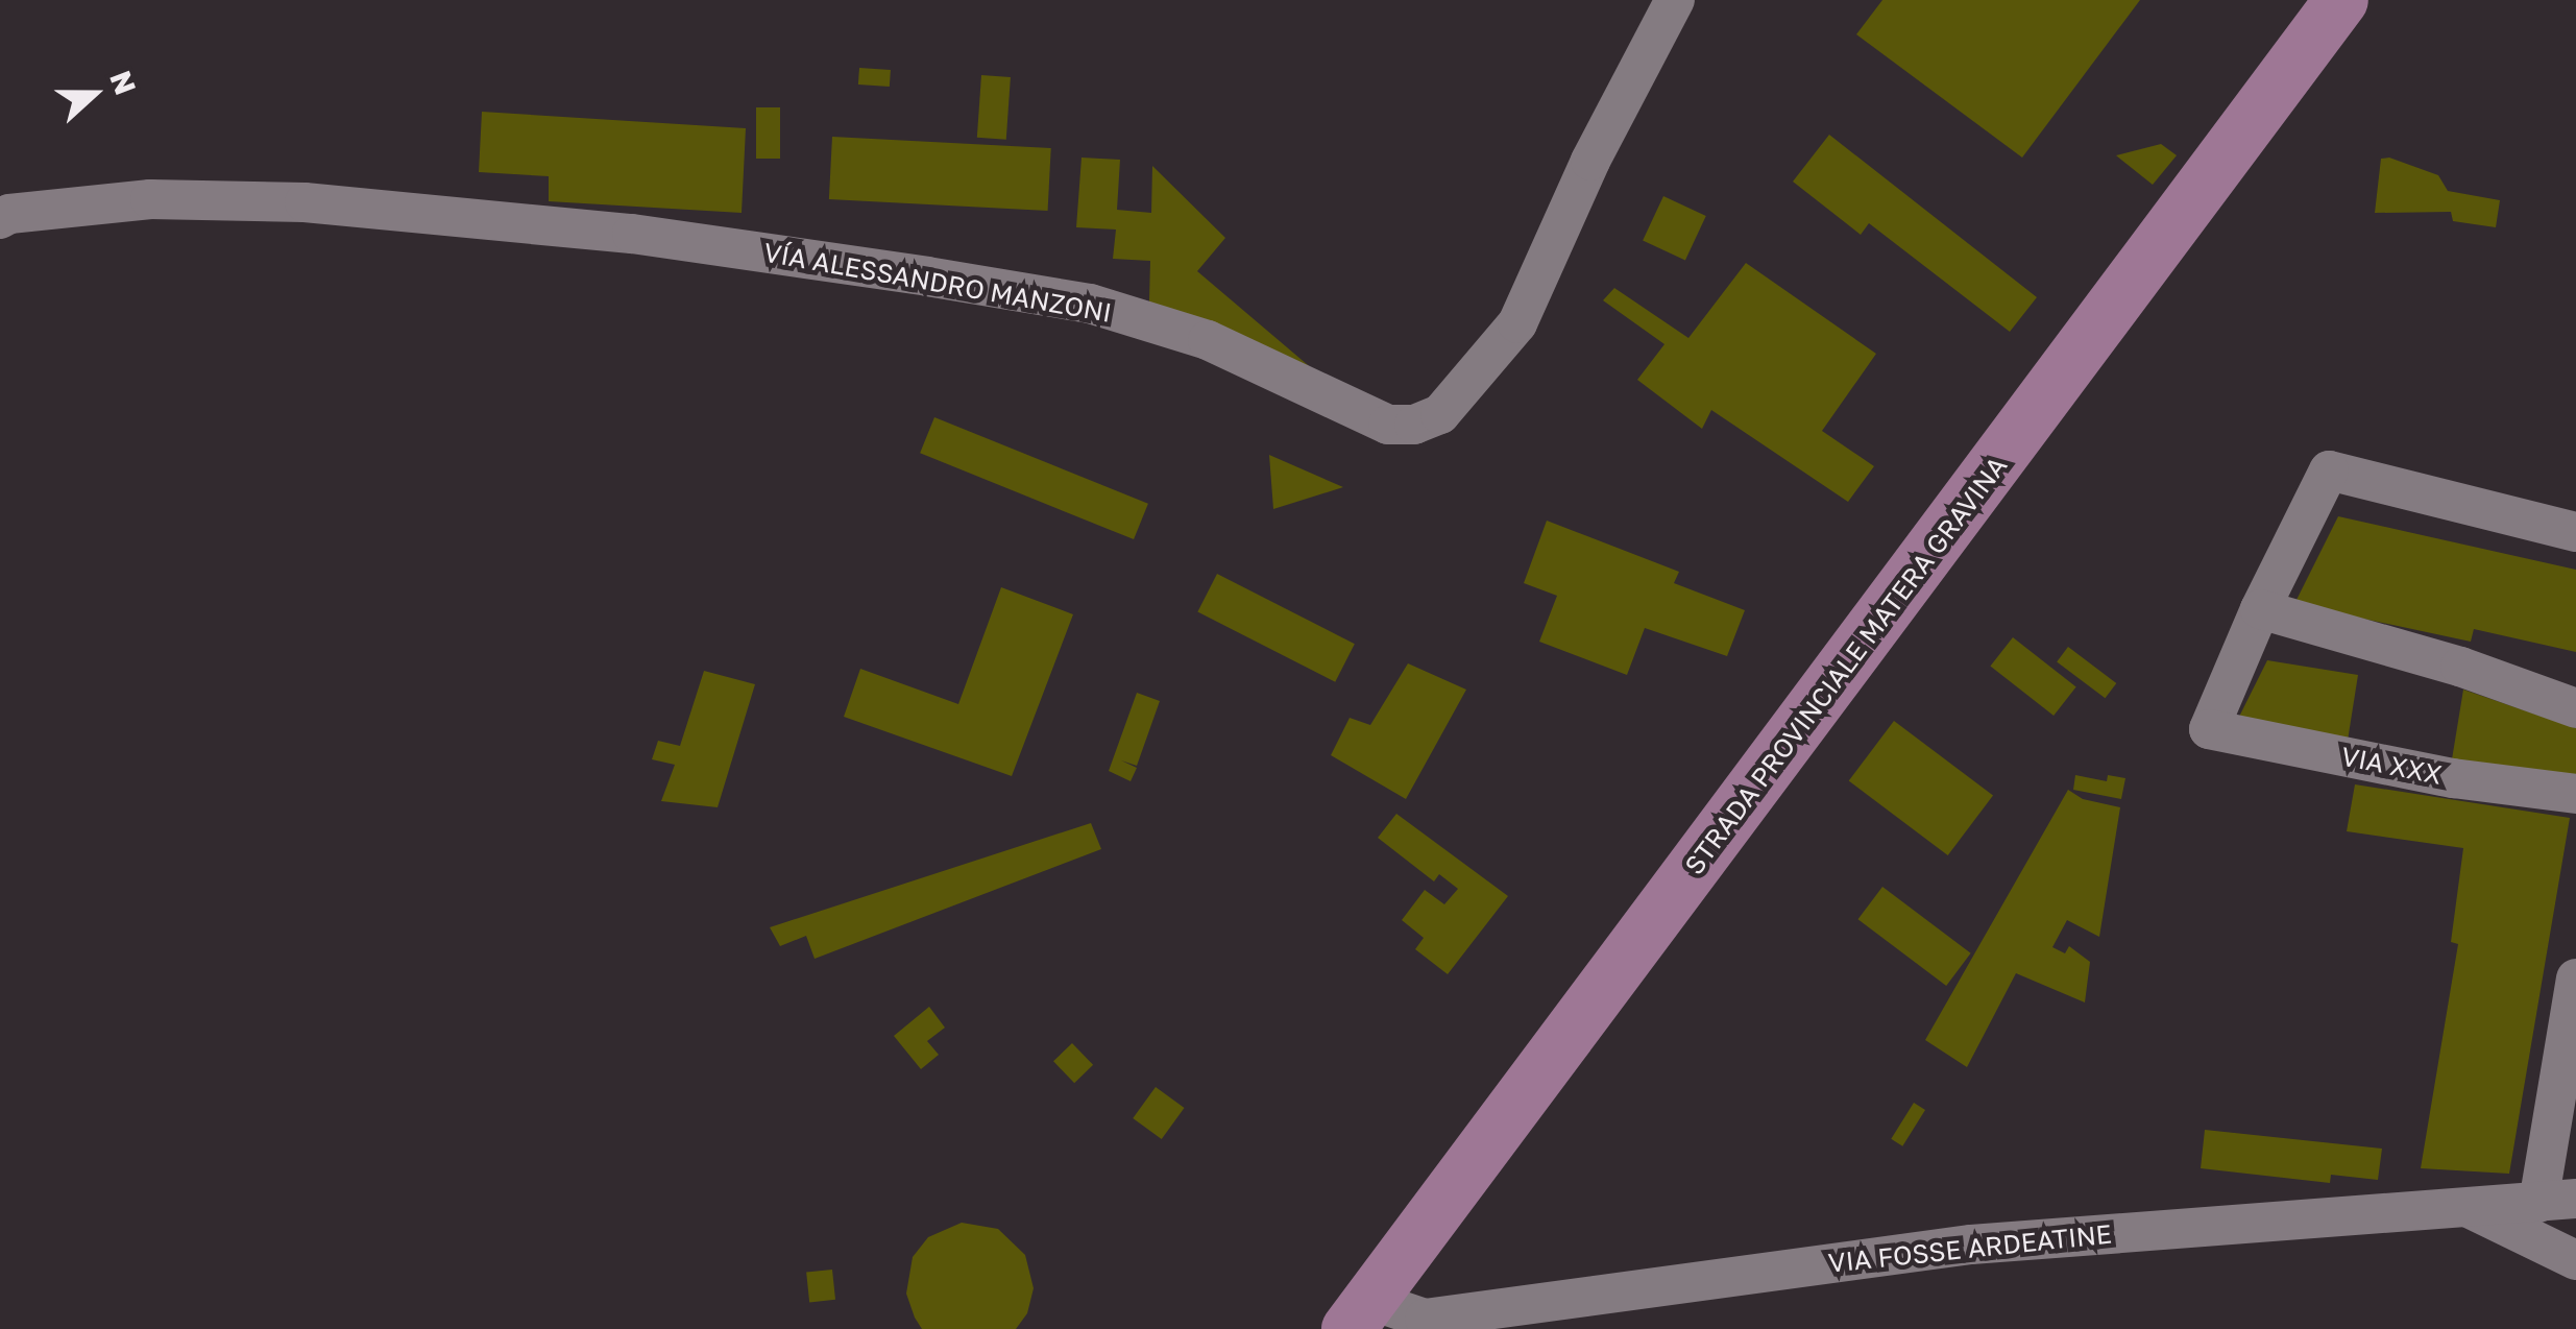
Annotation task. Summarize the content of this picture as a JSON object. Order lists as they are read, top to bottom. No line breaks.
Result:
{"streets":{"main road":["STRADA PROVINCIALE MATERA GRAVINA"],"street":["VÍA ALESSANDRO MANZONI","VIA XXX","VIA FOSSE ARDEATINE"]},"crossings":[["STRADA PROVINCIALE MATERA GRAVINA","VIA FOSSE ARDEATINE"]],"north":"right"}
